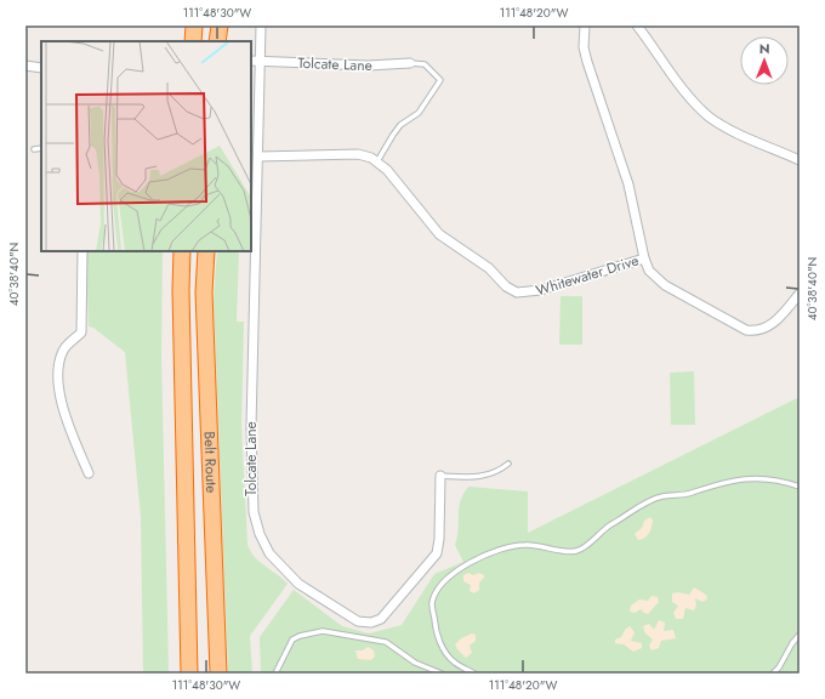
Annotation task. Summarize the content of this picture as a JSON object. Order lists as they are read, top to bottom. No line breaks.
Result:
{"streets":{"highway":["Belt Route"],"street":["Tolcate Lane","Whitewater Drive"]},"north":"top","coordinates":["111°48'30\"W","111°48'20\"W","40°38'40\"N"]}
